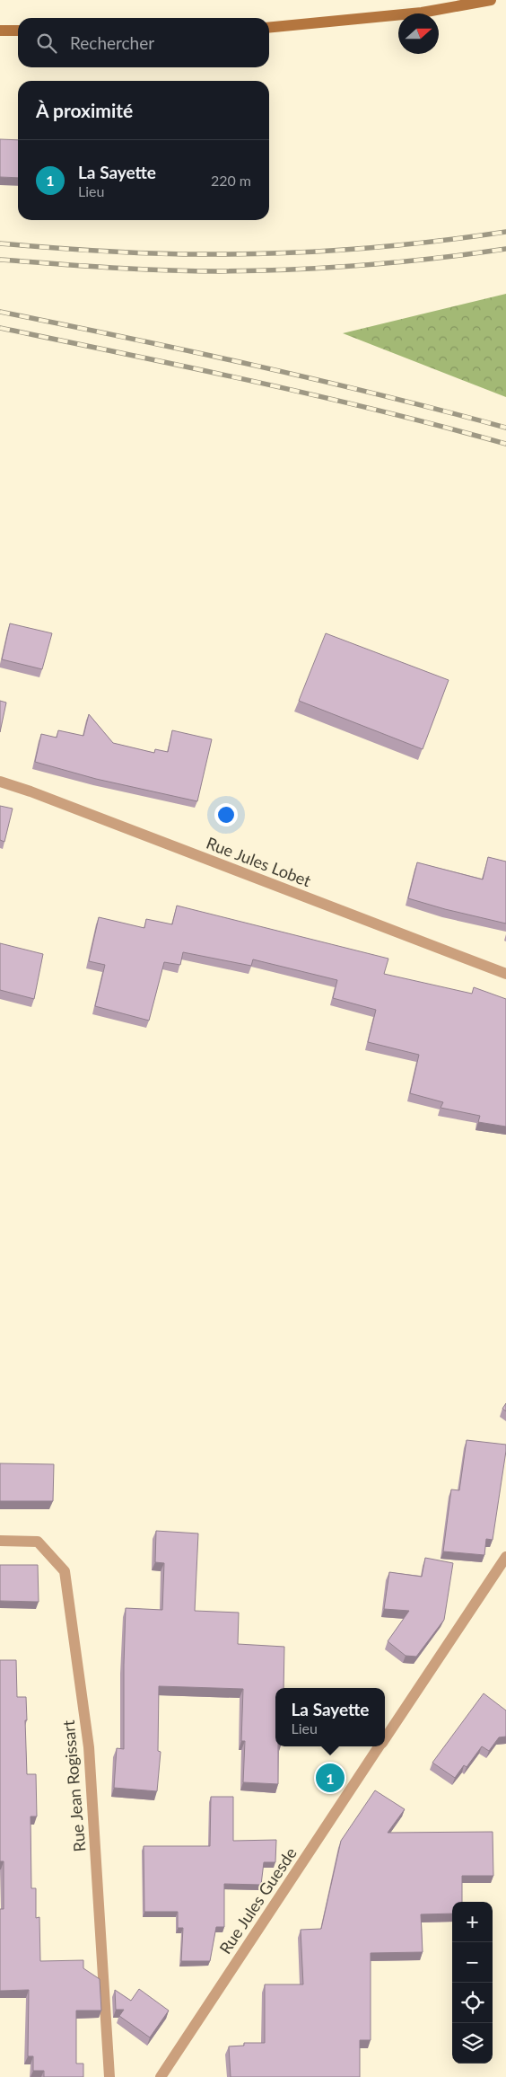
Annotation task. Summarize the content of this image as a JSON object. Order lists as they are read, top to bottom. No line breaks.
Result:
{"streets":{"street":["Rue Jules Lobet","Rue Jean Rogissart","Rue Jules Guesde"]},"north":"right","page":{"search":"Rechercher","heading":"À proximité","list":[{"mark":"1","name":"La Sayette","note":"Lieu","value":"220 m"}],"popup":["La Sayette","Lieu"],"pins":"1","map_buttons":["+","−"]}}
